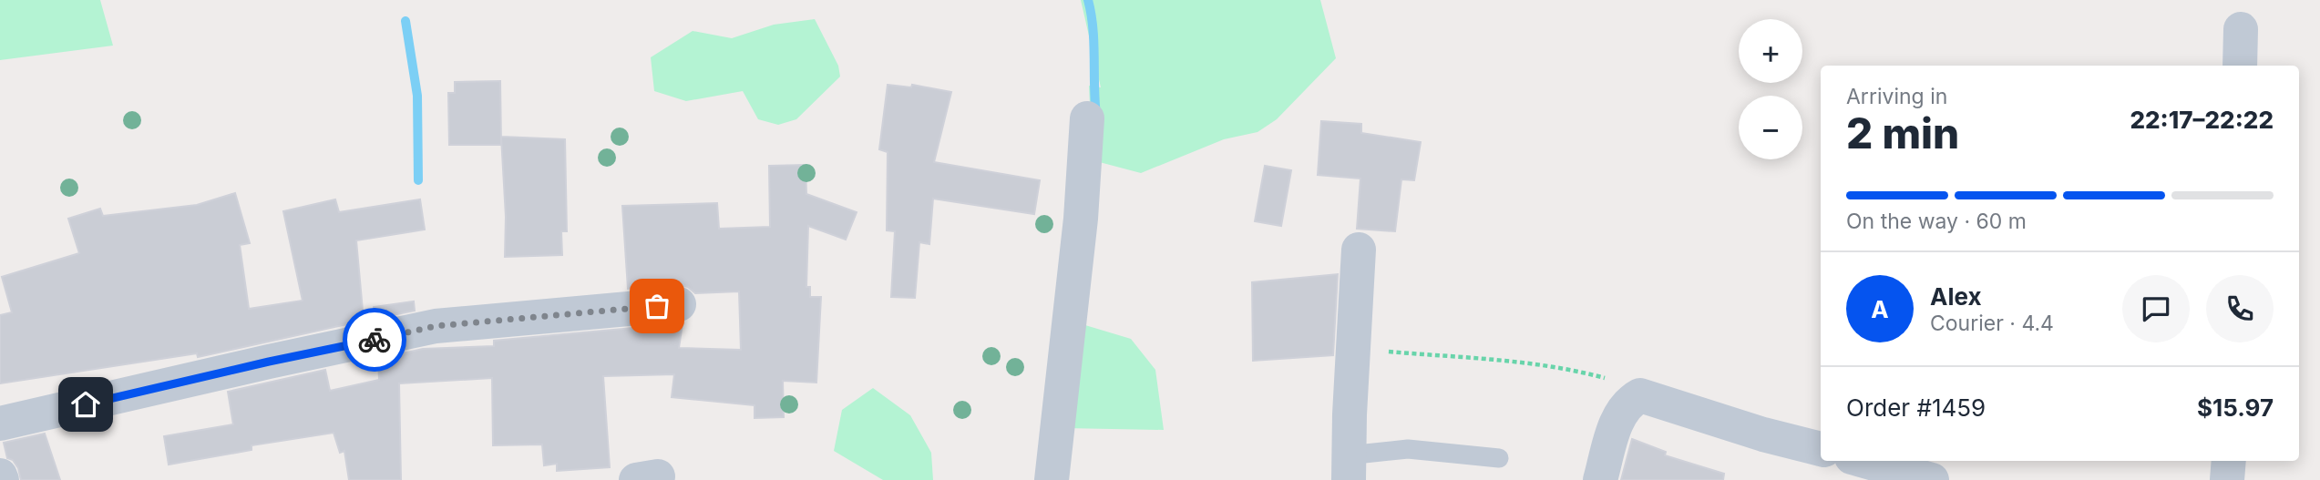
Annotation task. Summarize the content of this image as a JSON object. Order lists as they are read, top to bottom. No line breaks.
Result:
{"page":{"map_buttons":["+","−"],"heading":["2 min","Arriving in","22:17–22:22"],"panel":["Alex","Courier · 4.4","Order #1459","$15.97"],"bar":"On the way · 60 m","round":"A"}}
